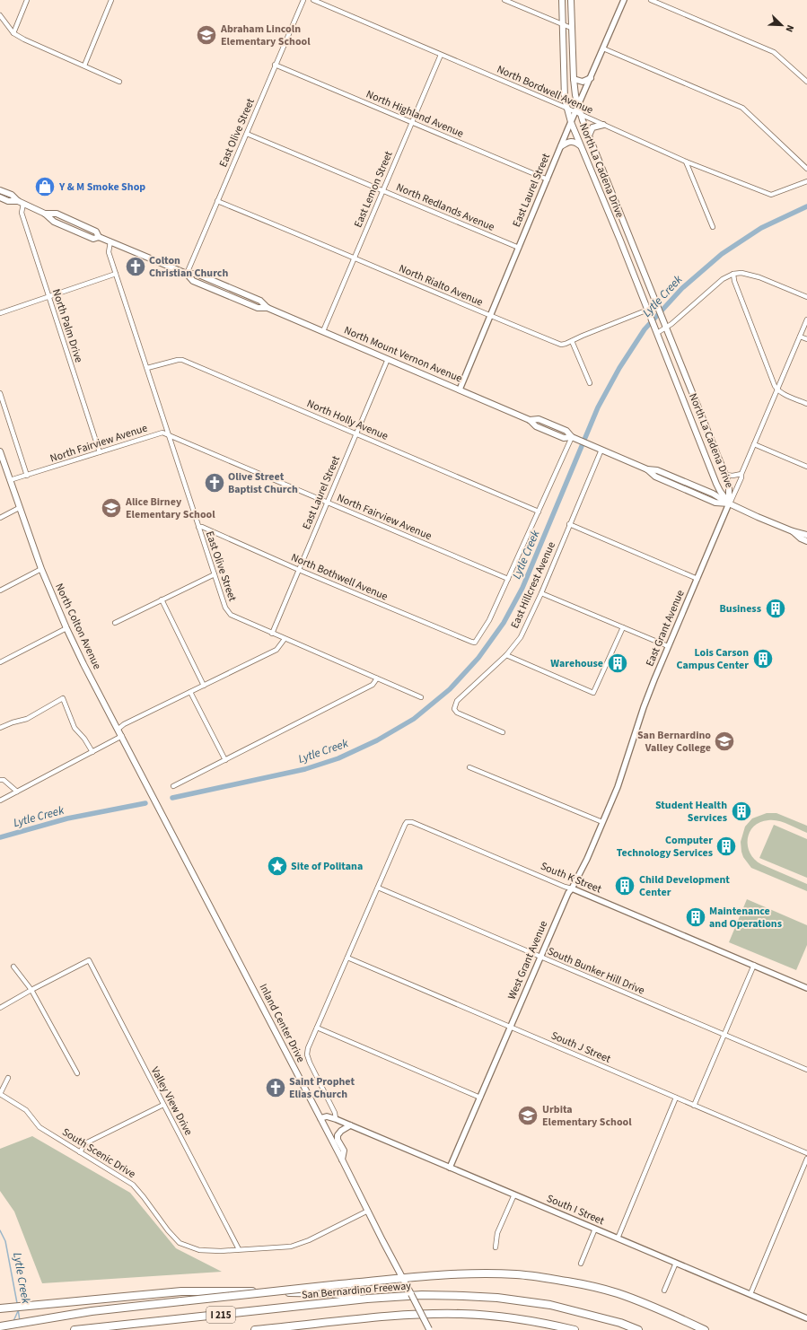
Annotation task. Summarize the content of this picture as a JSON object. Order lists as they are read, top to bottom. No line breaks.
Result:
{"streets":{"highway":["San Bernardino Freeway","I 215"],"main road":["North La Cadena Drive","North Mount Vernon Avenue","North Colton Avenue","Inland Center Drive"],"street":["North Bordwell Avenue","North Highland Avenue","East Olive Street","East Lemon Street","East Laurel Street","North Redlands Avenue","North Rialto Avenue","North Palm Drive","North Holly Avenue","North Fairview Avenue","North Bothwell Avenue","East Hillcrest Avenue","East Grant Avenue","South K Street","West Grant Avenue","South Bunker Hill Drive","South J Street","Valley View Drive","South Scenic Drive","South I Street"]},"crossings":[["North Bordwell Avenue","North La Cadena Drive"],["North Bordwell Avenue","East Lemon Street"],["North Bordwell Avenue","East Laurel Street"],["North Highland Avenue","East Olive Street"],["North Highland Avenue","East Lemon Street"],["North Highland Avenue","East Laurel Street"],["East Olive Street","East Laurel Street"],["East Olive Street","North Redlands Avenue"],["East Olive Street","North Rialto Avenue"],["East Olive Street","North Mount Vernon Avenue"],["East Olive Street","North Holly Avenue"],["East Olive Street","North Fairview Avenue"],["East Olive Street","North Bothwell Avenue"],["North La Cadena Drive","East Laurel Street"],["North La Cadena Drive","North Rialto Avenue"],["North La Cadena Drive","North Mount Vernon Avenue"],["North La Cadena Drive","East Grant Avenue"],["East Lemon Street","North Redlands Avenue"],["East Lemon Street","North Rialto Avenue"],["East Lemon Street","North Mount Vernon Avenue"],["East Laurel Street","North Redlands Avenue"],["East Laurel Street","North Rialto Avenue"],["East Laurel Street","North Mount Vernon Avenue"],["East Laurel Street","North Holly Avenue"],["East Laurel Street","North Fairview Avenue"],["East Laurel Street","North Bothwell Avenue"],["North Palm Drive","North Mount Vernon Avenue"],["North Palm Drive","North Fairview Avenue"],["North Mount Vernon Avenue","East Hillcrest Avenue"],["North Mount Vernon Avenue","East Grant Avenue"],["North Fairview Avenue","North Bothwell Avenue"],["North Fairview Avenue","North Colton Avenue"],["North Colton Avenue","Inland Center Drive"],["East Grant Avenue","West Grant Avenue"],["South K Street","West Grant Avenue"],["South K Street","South Bunker Hill Drive"],["West Grant Avenue","South Bunker Hill Drive"],["West Grant Avenue","South J Street"],["West Grant Avenue","South I Street"],["Inland Center Drive","South Scenic Drive"],["Inland Center Drive","South I Street"],["Valley View Drive","South Scenic Drive"]],"water":["Lytle Creek"],"places":{"school or university":["Abraham Lincoln Elementary School","Alice Birney Elementary School","San Bernardino Valley College","Urbita Elementary School"],"shop":["Y & M Smoke Shop"],"church":["Colton Christian Church","Olive Street Baptist Church","Saint Prophet Elias Church"],"building":["Business","Lois Carson Campus Center","Warehouse","Student Health Services","Computer Technology Services","Child Development Center","Maintenance and Operations"],"place":["Site of Politana"]},"north":"bottom right"}
